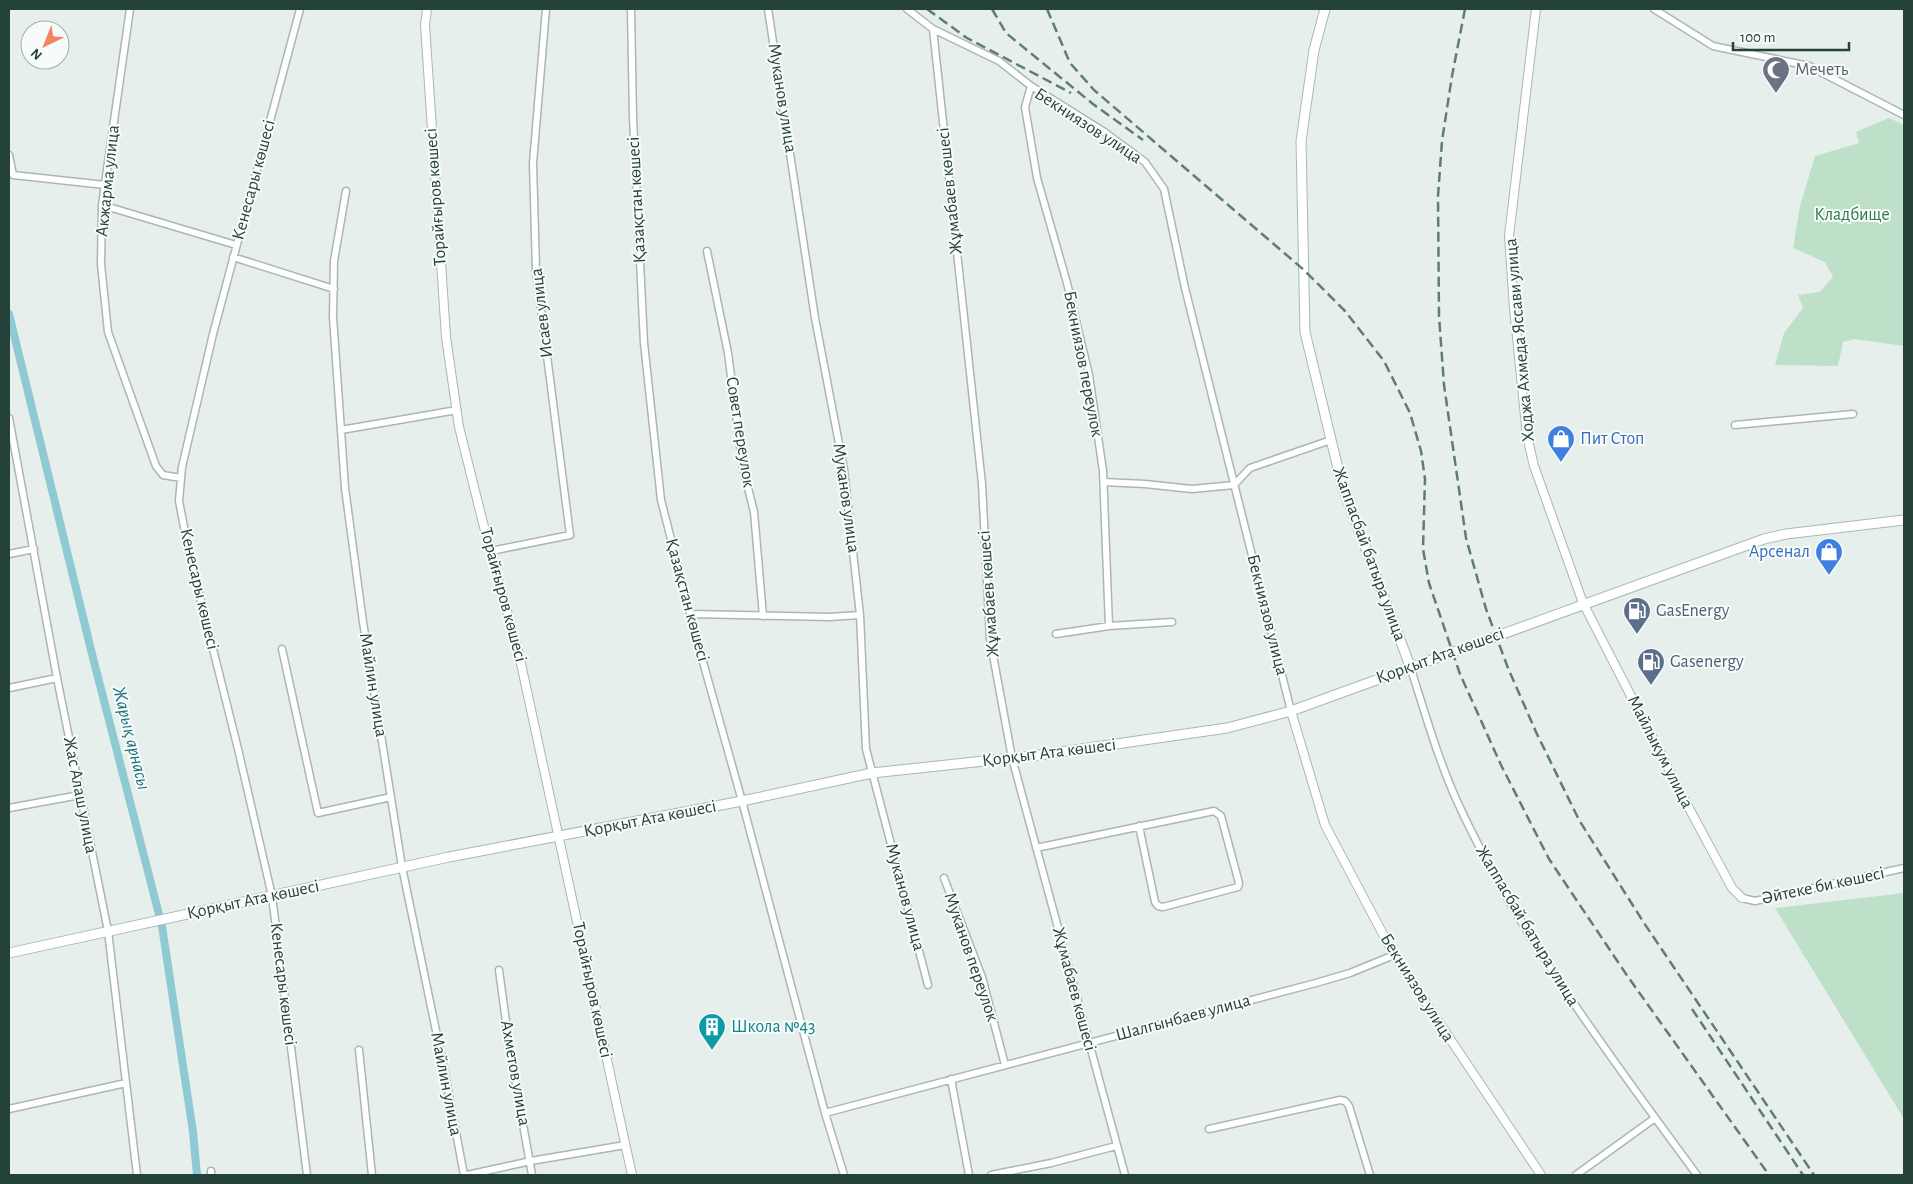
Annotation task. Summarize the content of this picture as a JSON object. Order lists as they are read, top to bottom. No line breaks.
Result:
{"streets":{"main road":["Жаппасбай батыра улица","Қорқыт Ата көшесі"],"street":["Муканов улица","Бекниязов улица","Кенесары көшесі","Акжарма улица","Жұмабаев көшесі","Торайғыров көшесі","Қазақстан көшесі","Исаев улица","Ходжа Ахмеда Яссави улица","Бекниязов переулок","Совет переулок","Майлин улица","Майлыкум улица","Жас Алаш улица","Әйтеке би көшесі","Муканов переулок","Шалгынбаев улица","Ахметов улица"]},"crossings":[["Муканов улица","Қорқыт Ата көшесі"],["Бекниязов улица","Бекниязов переулок"],["Бекниязов улица","Қорқыт Ата көшесі"],["Бекниязов улица","Шалгынбаев улица"],["Кенесары көшесі","Акжарма улица"],["Кенесары көшесі","Қорқыт Ата көшесі"],["Жұмабаев көшесі","Қорқыт Ата көшесі"],["Жұмабаев көшесі","Шалгынбаев улица"],["Торайғыров көшесі","Исаев улица"],["Торайғыров көшесі","Қорқыт Ата көшесі"],["Қазақстан көшесі","Қорқыт Ата көшесі"],["Қазақстан көшесі","Шалгынбаев улица"],["Ходжа Ахмеда Яссави улица","Қорқыт Ата көшесі"],["Ходжа Ахмеда Яссави улица","Майлыкум улица"],["Жаппасбай батыра улица","Қорқыт Ата көшесі"],["Қорқыт Ата көшесі","Майлин улица"],["Қорқыт Ата көшесі","Майлыкум улица"],["Қорқыт Ата көшесі","Жас Алаш улица"],["Майлыкум улица","Әйтеке би көшесі"],["Муканов переулок","Шалгынбаев улица"]],"water":["Жарық арнасы"],"parks":["Кладбище"],"places":{"mosque":["Мечеть"],"shop":["Пит Стоп","Арсенал"],"fuel station":["GasEnergy","Gasenergy"],"building":["Школа №43"]},"scale_bar":"100 m","north":"bottom left"}
